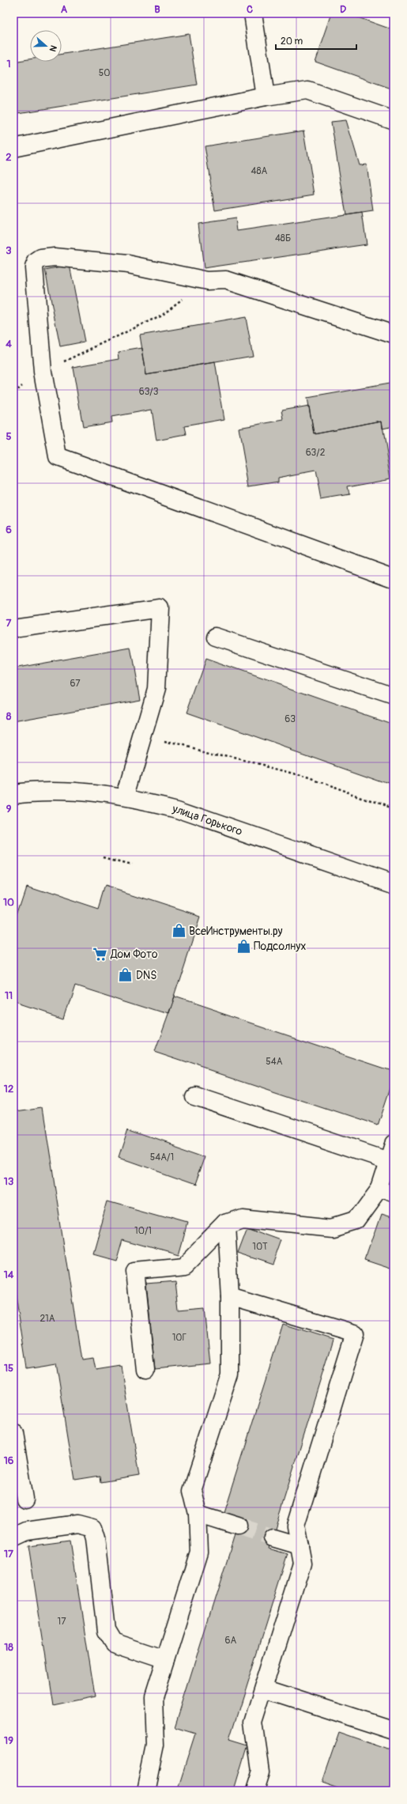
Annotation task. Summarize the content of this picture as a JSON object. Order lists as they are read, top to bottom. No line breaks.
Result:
{"streets":{"street":["улица Горького"]},"places":{"shop":["ВсеИнструменты.ру","Подсолнух","DNS"],"supermarket":["Дом Фото"]},"house_numbers":["50","48А","48Б","63/3","63/2","67","63","54А","54А/1","10/1","10Т","21А","10Г","17","6А"],"scale_bar":"20 m","north":"right","grid":{"columns":["A","B","C","D"],"rows":["1","2","3","4","5","6","7","8","9","10","11","12","13","14","15","16","17","18","19"]}}
